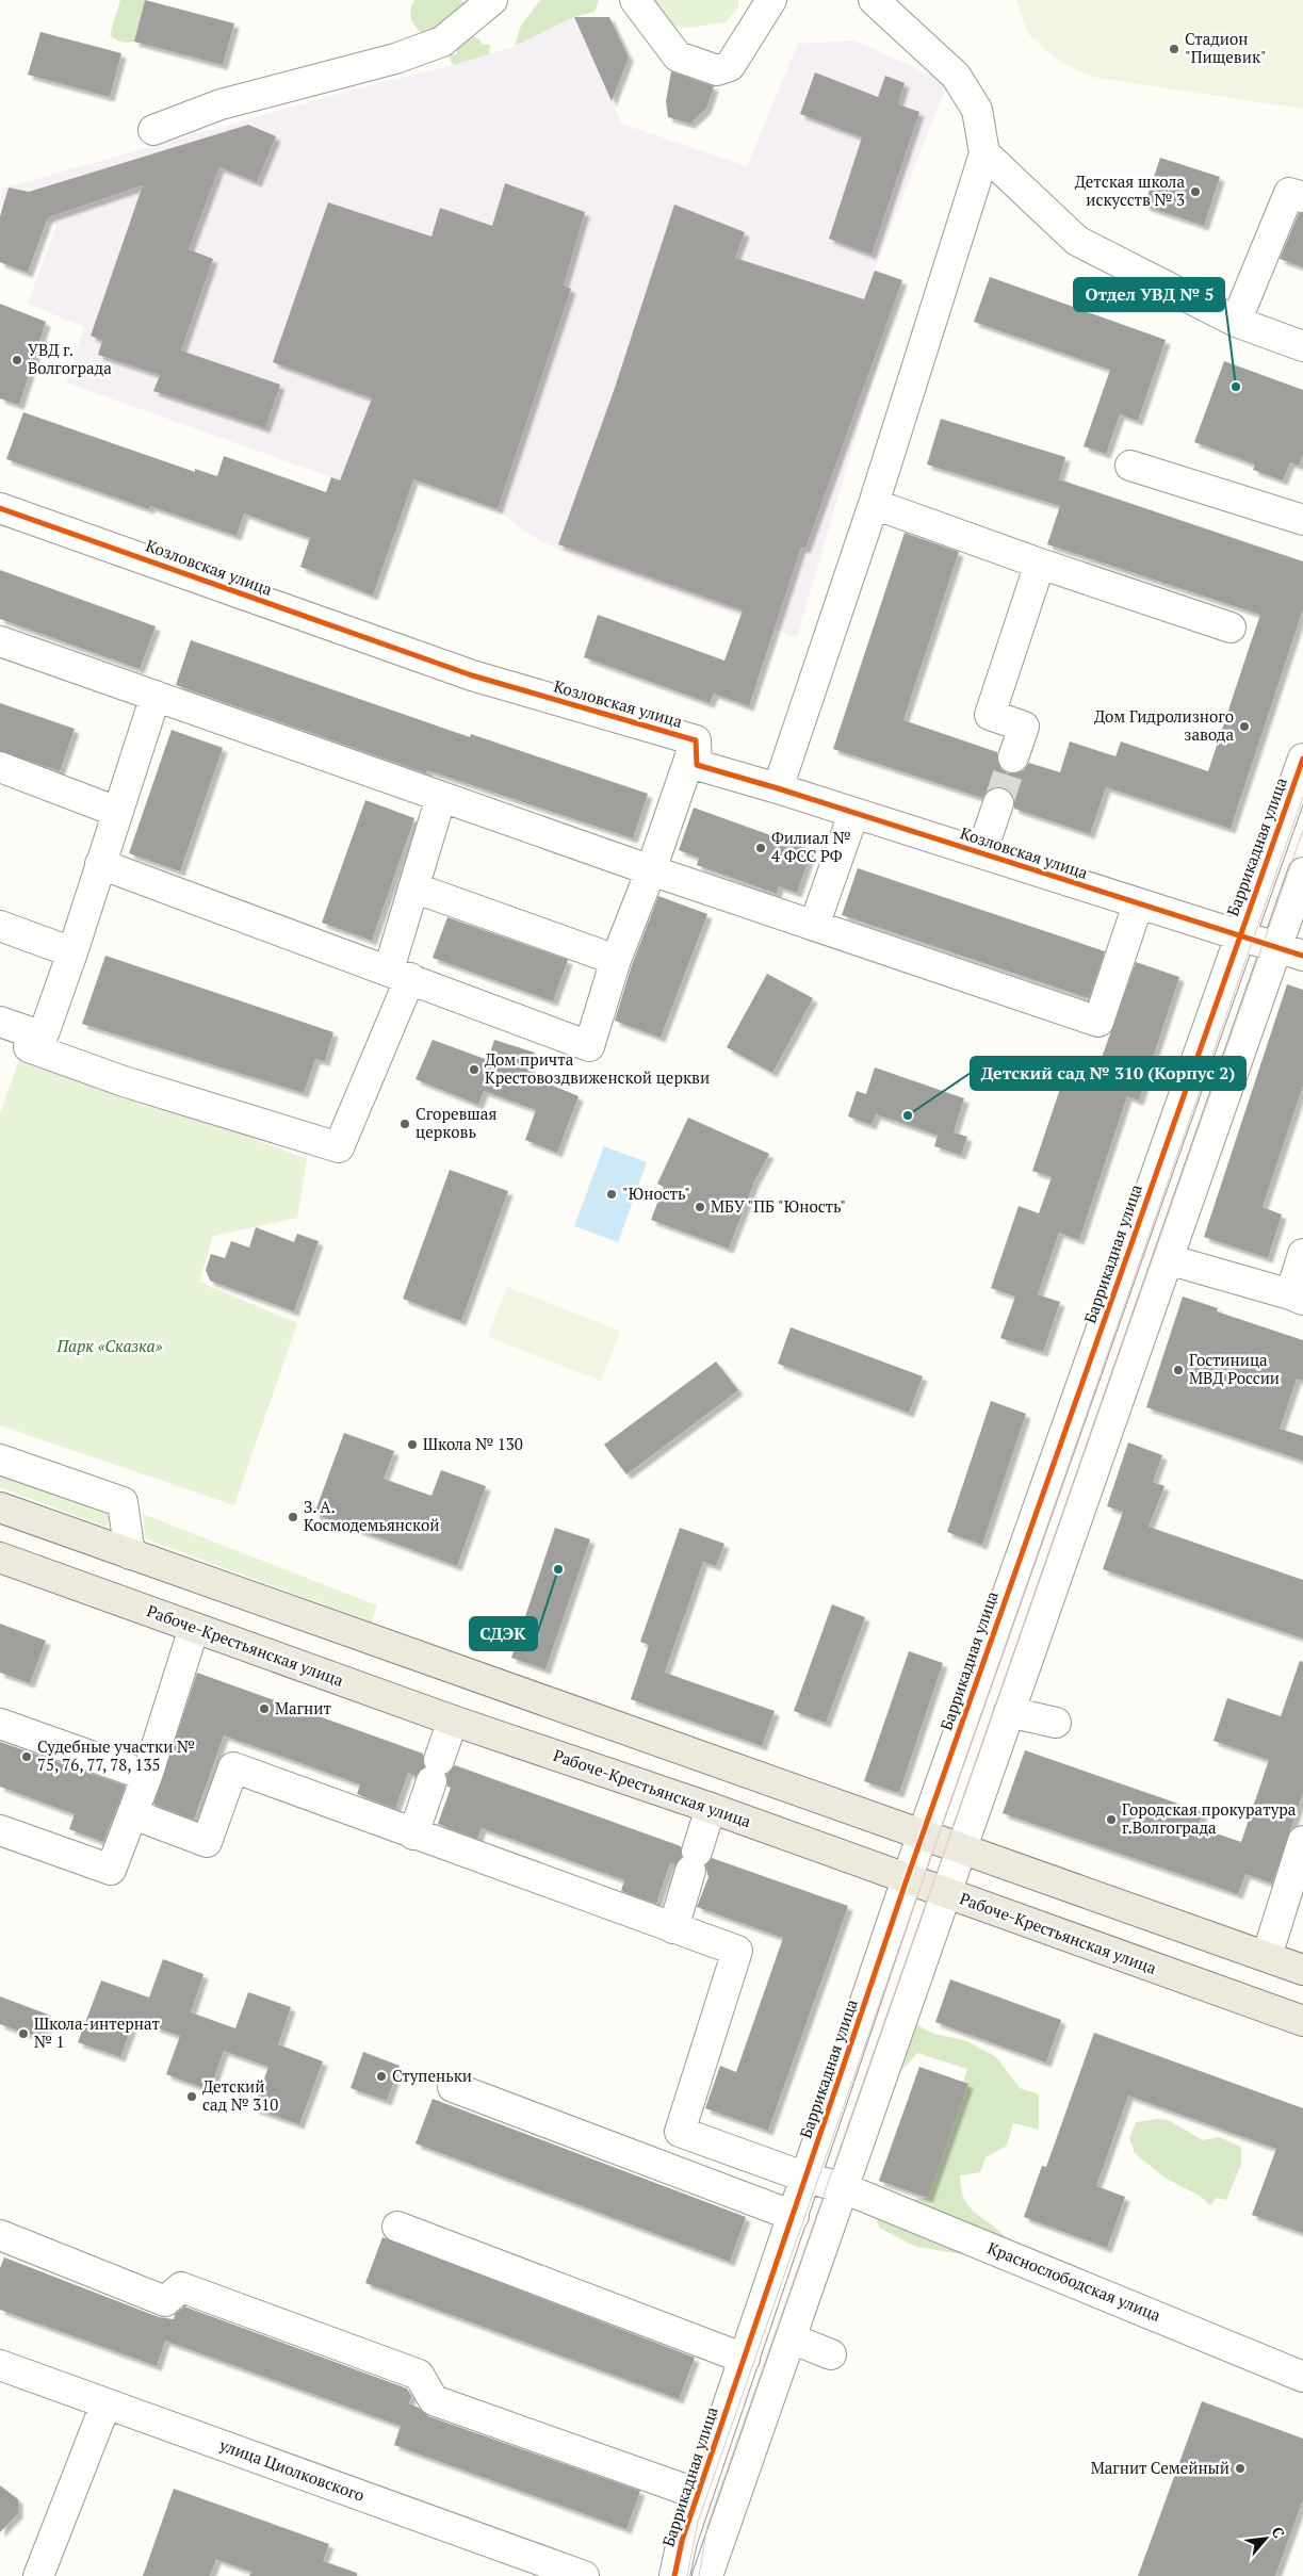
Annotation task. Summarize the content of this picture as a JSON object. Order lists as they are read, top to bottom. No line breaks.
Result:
{"streets":{"main road":["Рабоче-Крестьянская улица"],"street":["Козловская улица","Баррикадная улица","Краснослободская улица","улица Циолковского"]},"crossings":[["Козловская улица","Баррикадная улица"],["Баррикадная улица","Рабоче-Крестьянская улица"],["Баррикадная улица","Краснослободская улица"]],"parks":["Парк «Сказка»"],"places":["Стадион \"Пищевик\"","Детская школа искусств № 3","УВД г. Волгограда","Отдел УВД № 5","Дом Гидролизного завода","Филиал № 4 ФСС РФ","Дом причта Крестовоздвиженской церкви","Детский сад № 310 (Корпус 2)","Сгоревшая церковь","\"Юность\"","МБУ \"ПБ \"Юность\"","Гостиница МВД России","Школа № 130","З. А. Космодемьянской","СДЭК","Магнит","Судебные участки № 75, 76, 77, 78, 135","Городская прокуратура г.Волгограда","Школа-интернат № 1","Ступеньки","Детский сад № 310","Магнит Семейный"],"north":"top right"}
